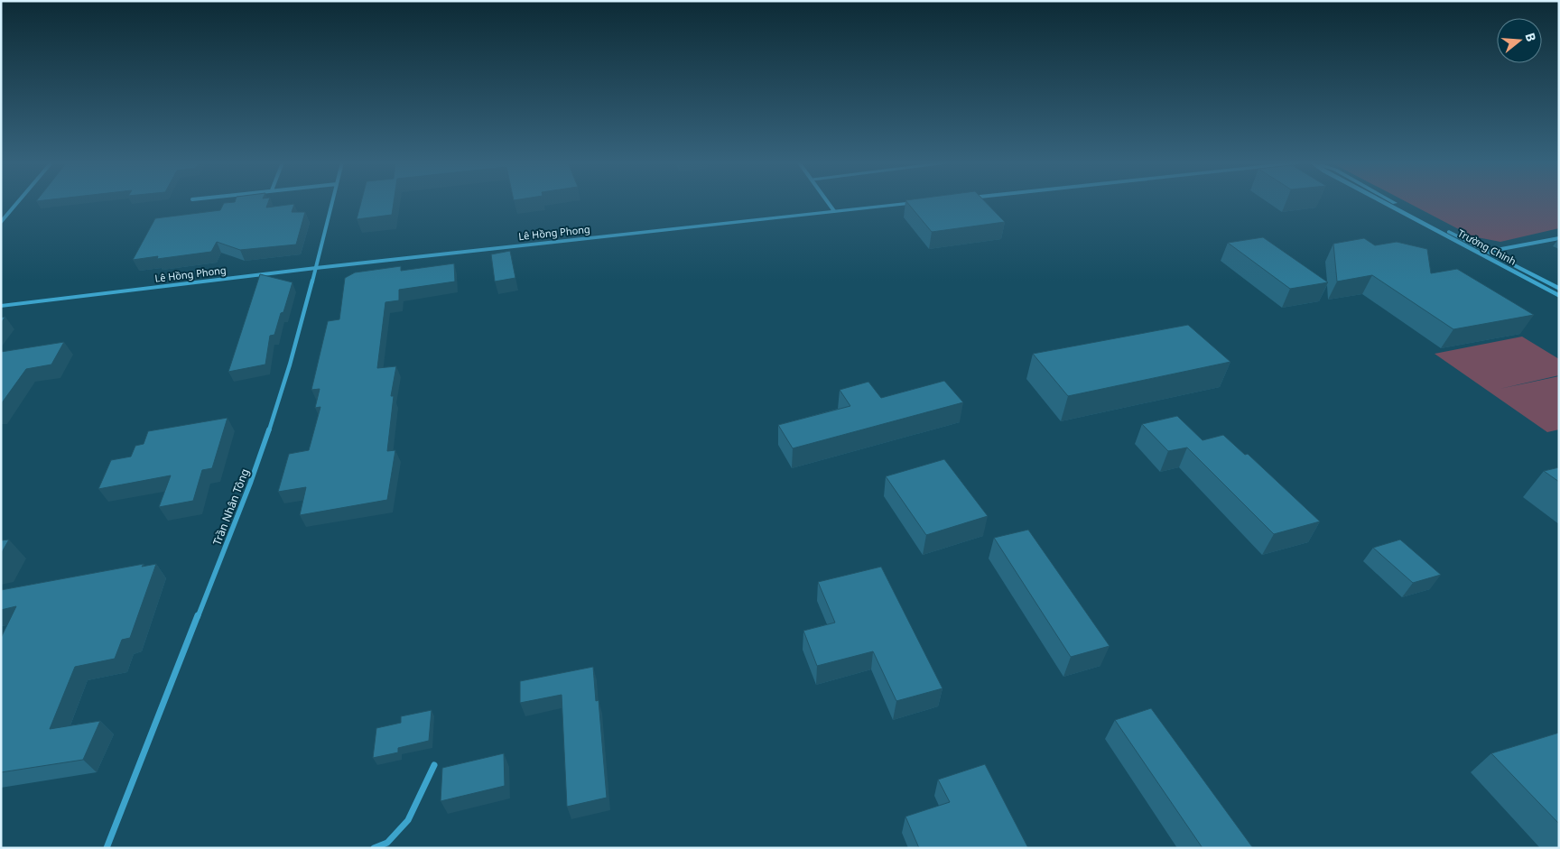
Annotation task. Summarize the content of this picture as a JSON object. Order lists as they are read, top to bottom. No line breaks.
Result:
{"streets":{"street":["Lê Hồng Phong","Trường Chinh","Trần Nhân Tông"]},"crossings":[["Lê Hồng Phong","Trần Nhân Tông"]],"north":"right"}
